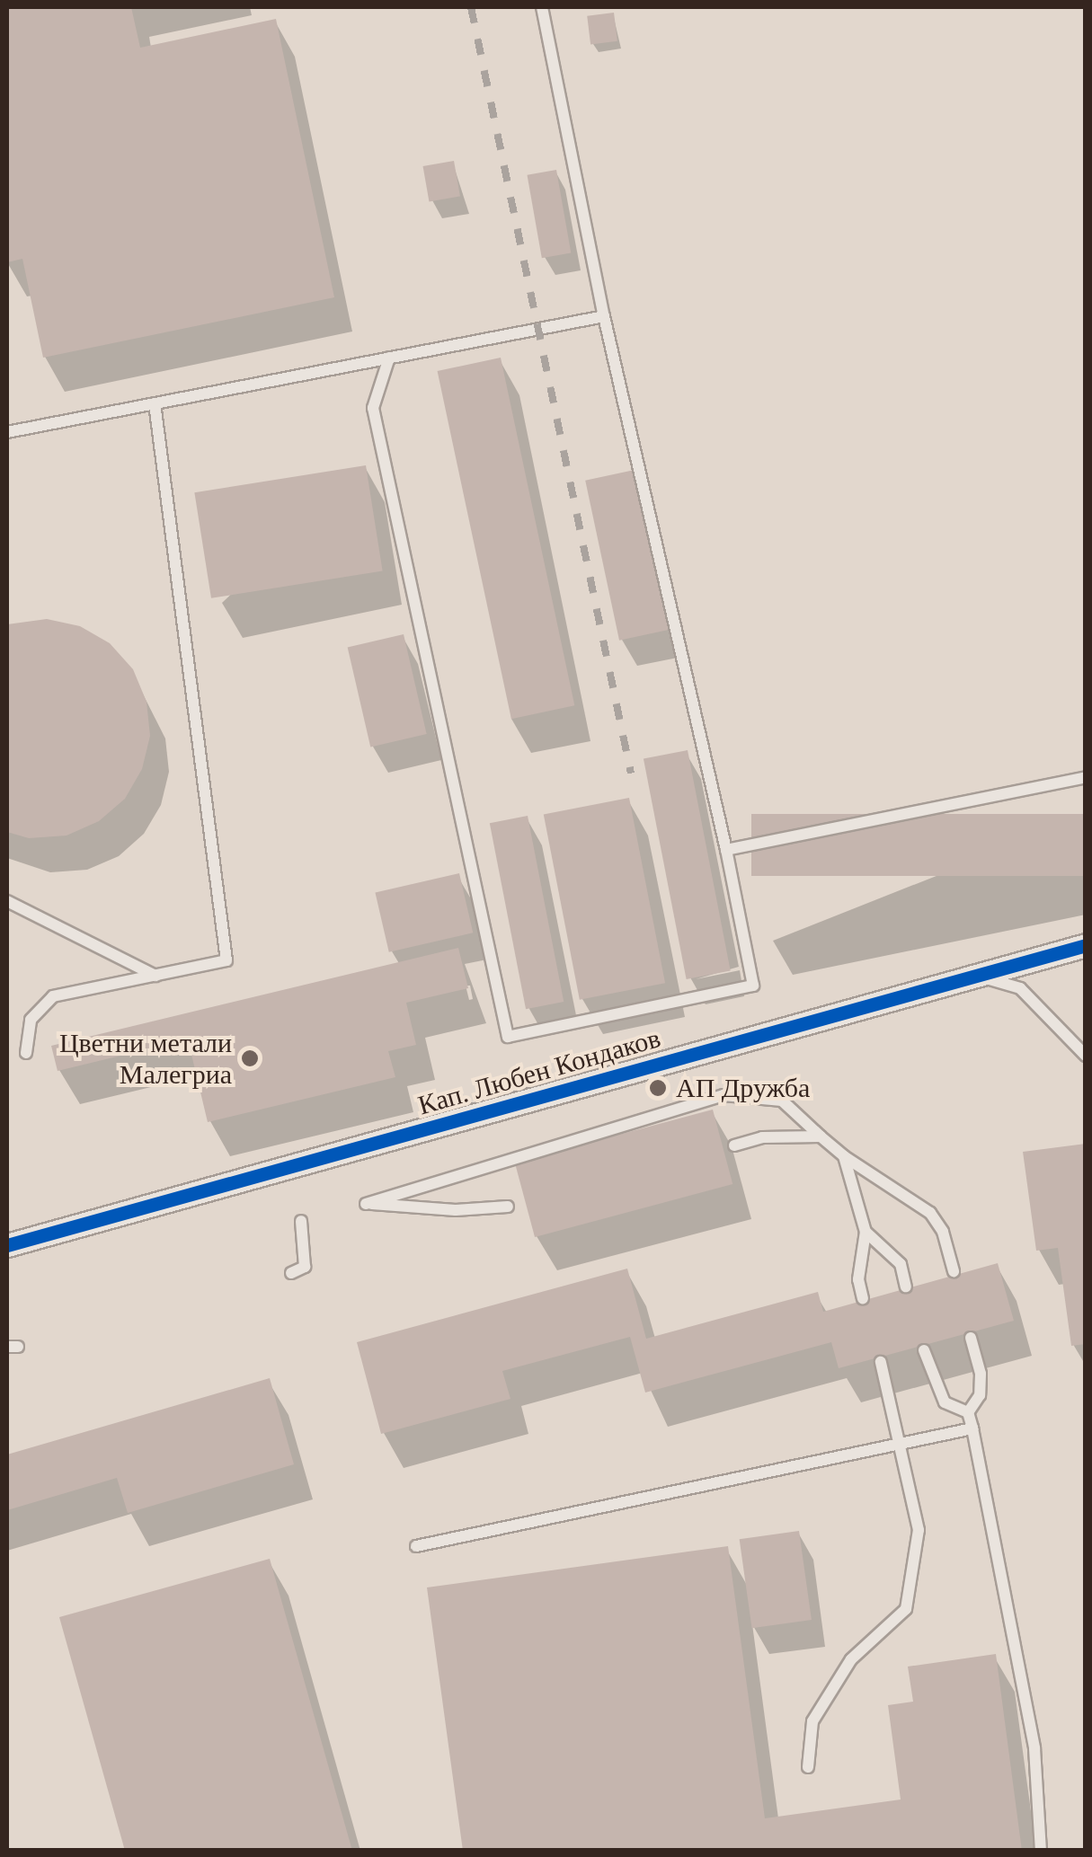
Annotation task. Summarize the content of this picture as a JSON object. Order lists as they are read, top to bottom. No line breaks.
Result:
{"streets":{"street":["Кап. Любен Кондаков"]},"places":["Цветни метали Малегриа","АП Дружба"]}
